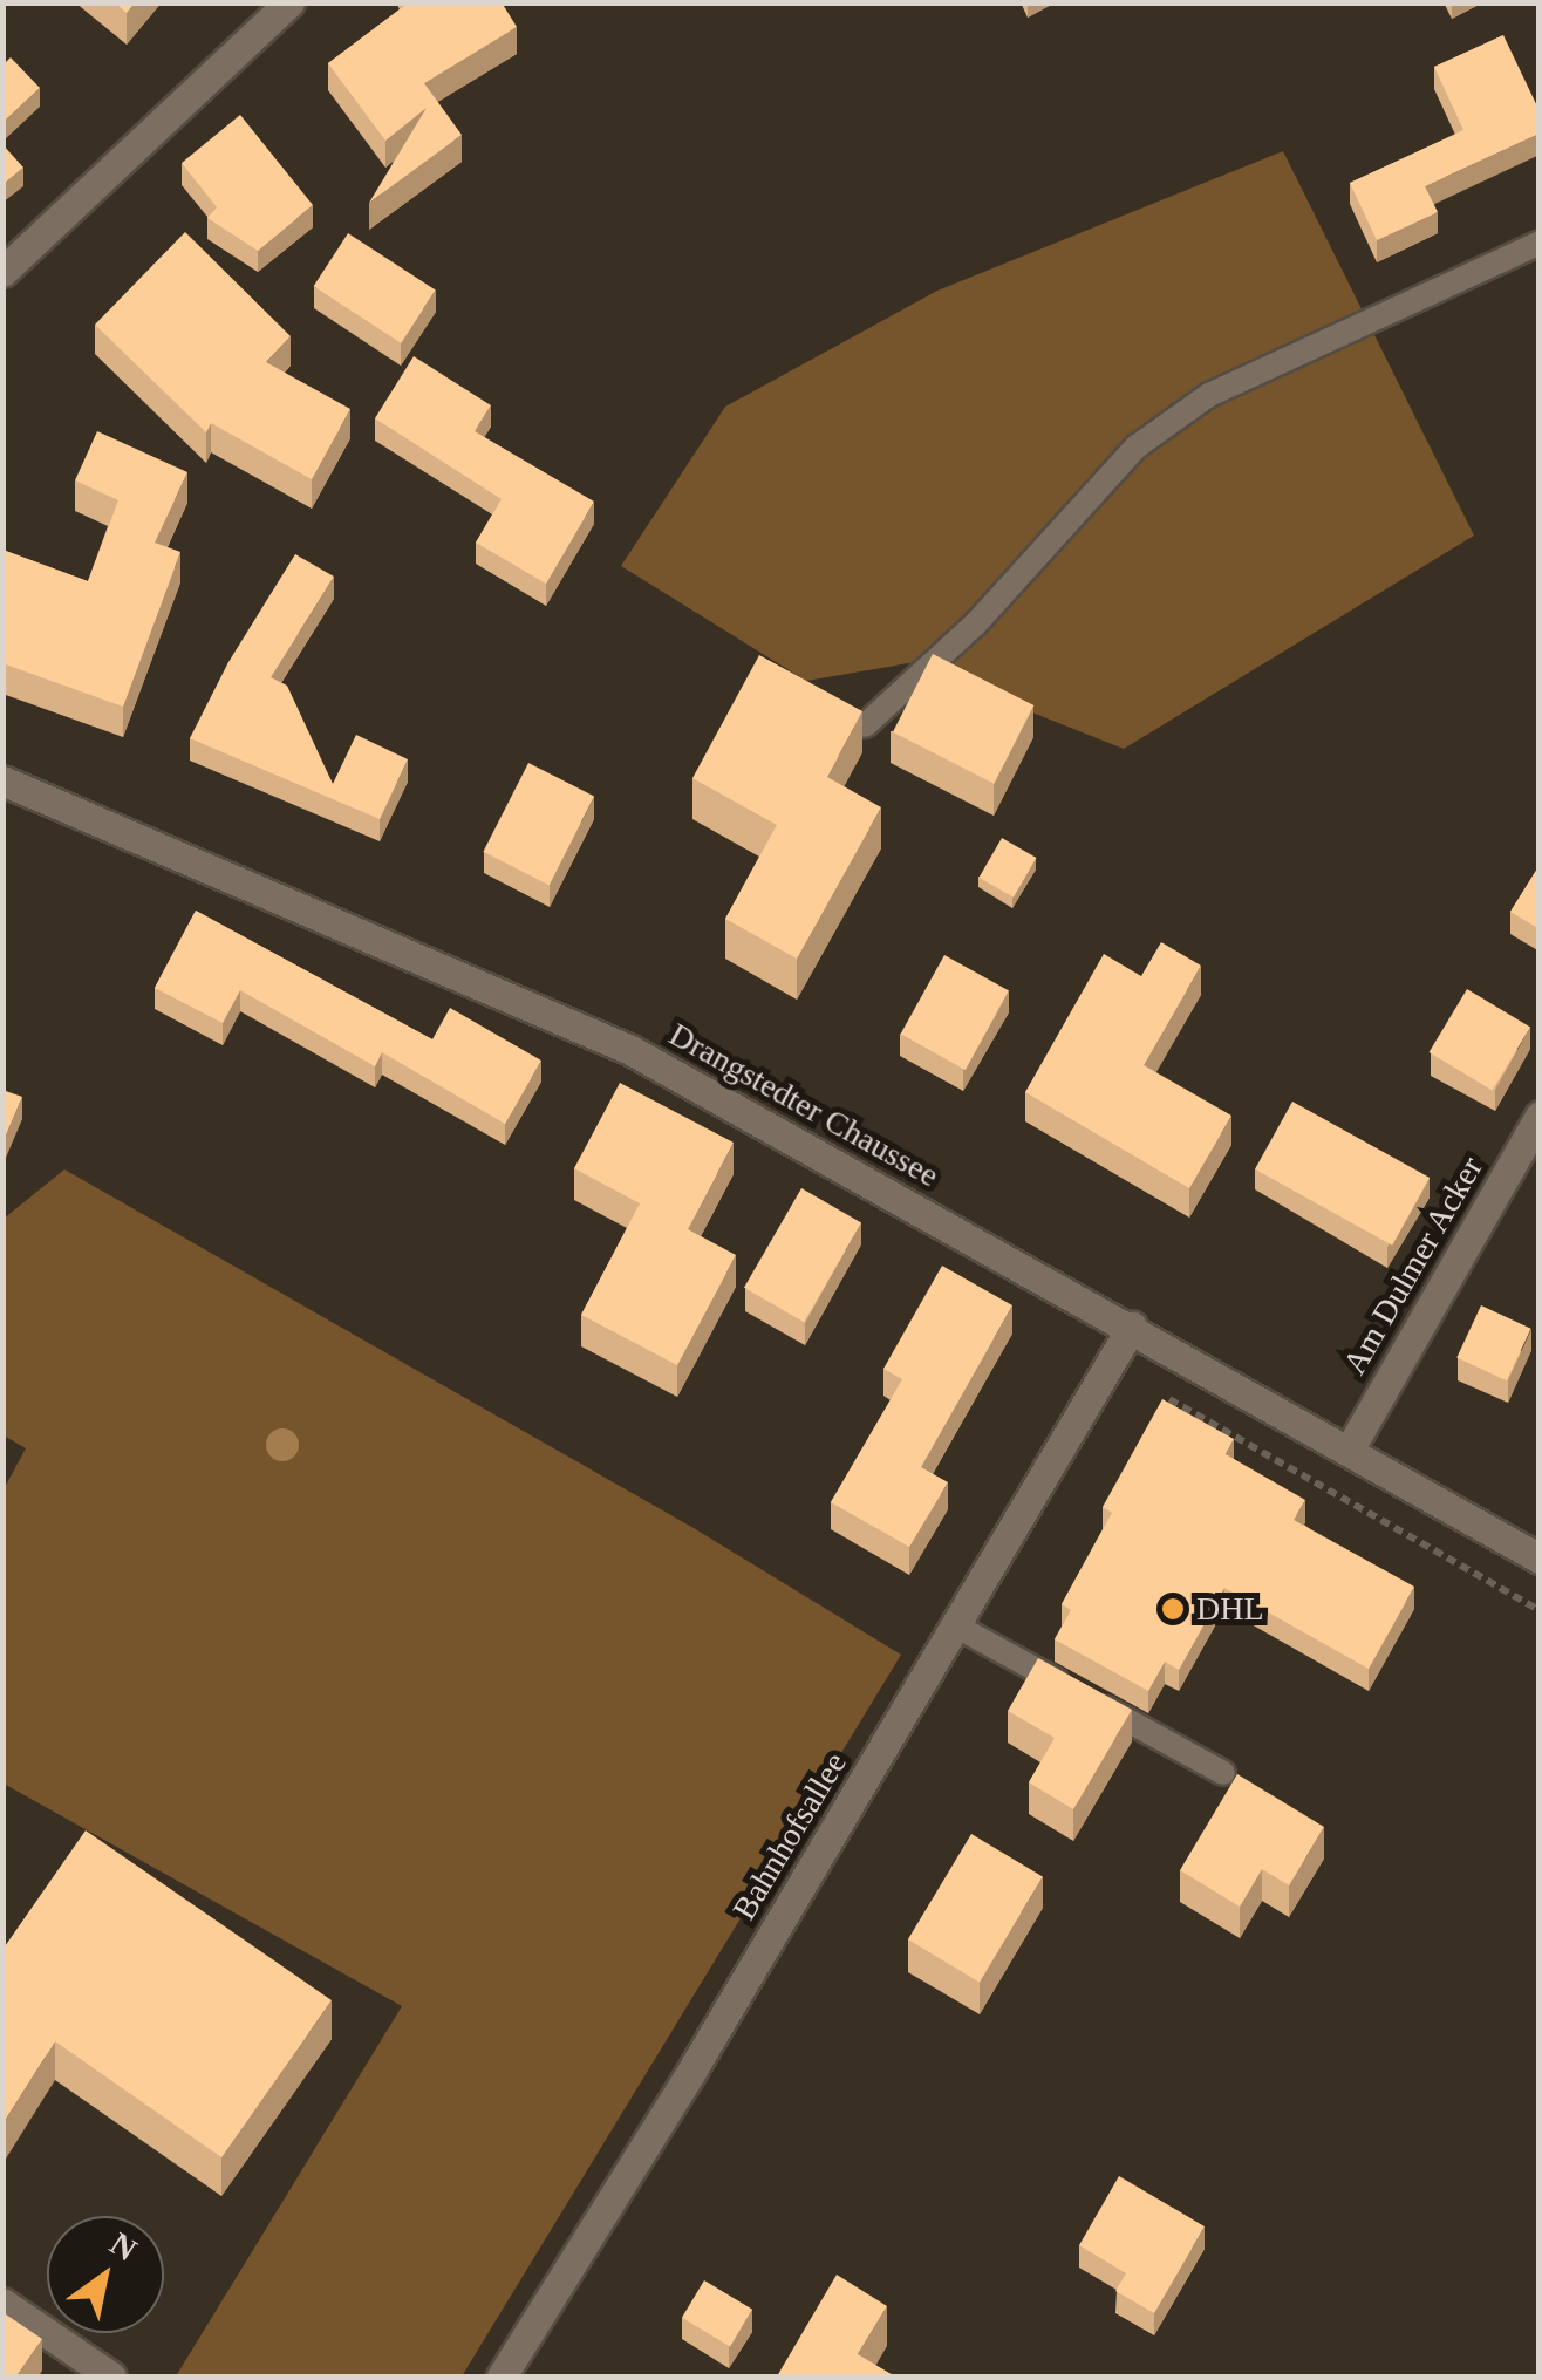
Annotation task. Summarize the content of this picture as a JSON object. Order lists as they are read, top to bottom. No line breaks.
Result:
{"streets":{"main road":["Drangstedter Chaussee","Am Dulmer Acker","Bahnhofsallee"]},"crossings":[["Drangstedter Chaussee","Am Dulmer Acker"],["Drangstedter Chaussee","Bahnhofsallee"]],"places":["DHL"],"north":"top right"}
